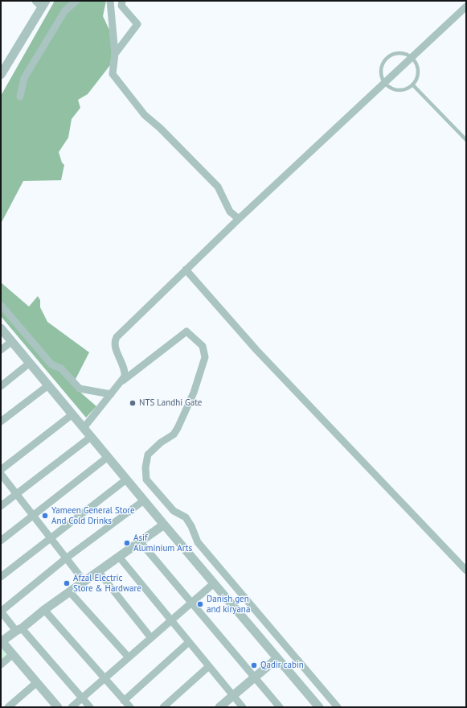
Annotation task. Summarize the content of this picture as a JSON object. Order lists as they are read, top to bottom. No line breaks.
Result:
{"places":["NTS Landhi Gate","Yameen General Store And Cold Drinks","Asif Aluminium Arts","Afzal Electric Store & Hardware","Danish gen and kiryana","Qadir cabin"]}
